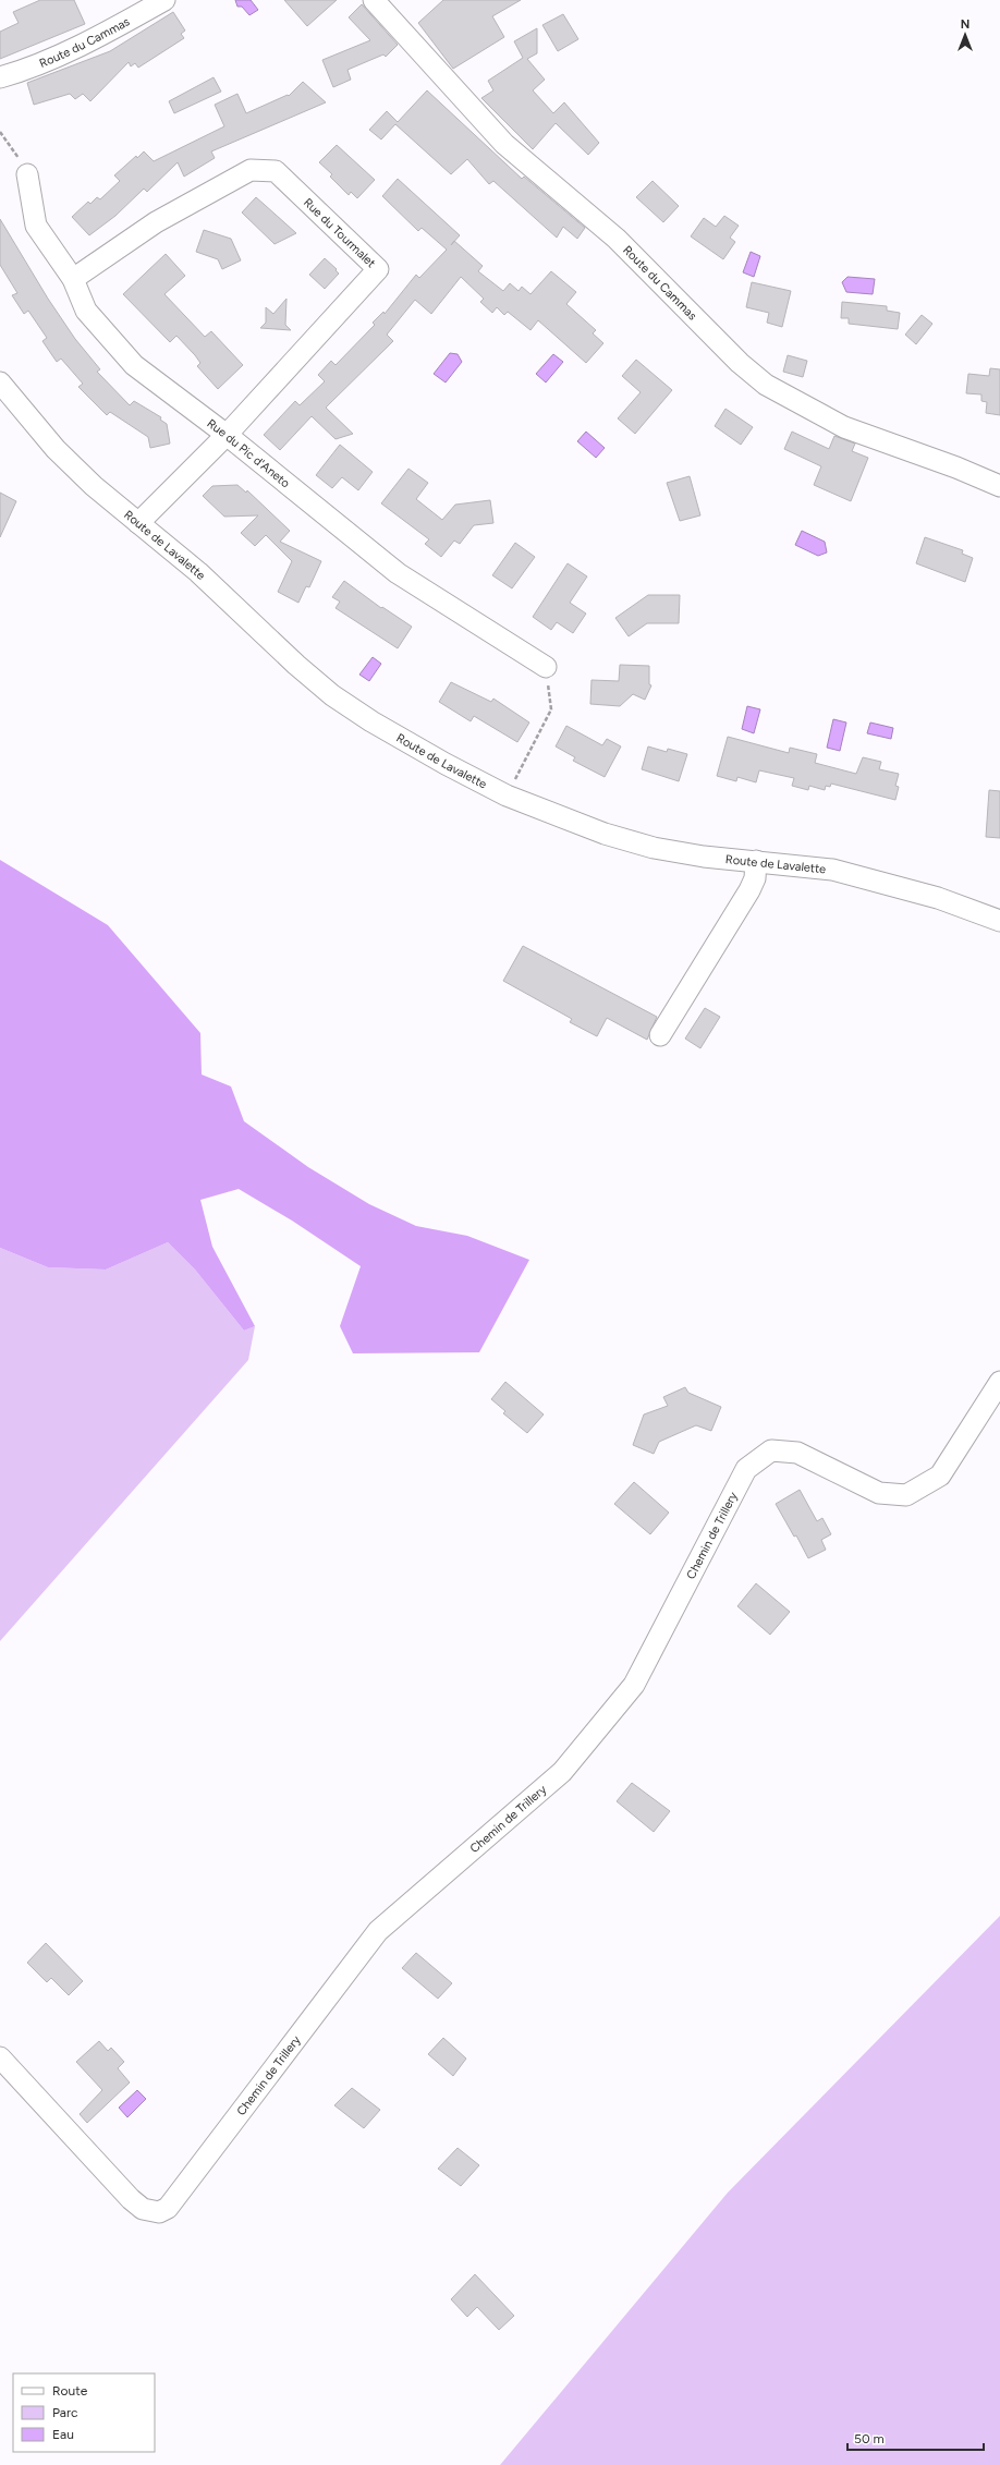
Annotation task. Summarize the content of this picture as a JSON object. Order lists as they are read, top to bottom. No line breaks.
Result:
{"streets":{"street":["Route du Cammas","Rue du Tourmalet","Rue du Pic d'Aneto","Route de Lavalette","Chemin de Trillery"]},"crossings":[["Rue du Tourmalet","Rue du Pic d'Aneto"],["Rue du Tourmalet","Route de Lavalette"]],"legend":["Route","Parc","Eau"],"scale_bar":"50 m","north":"top"}
